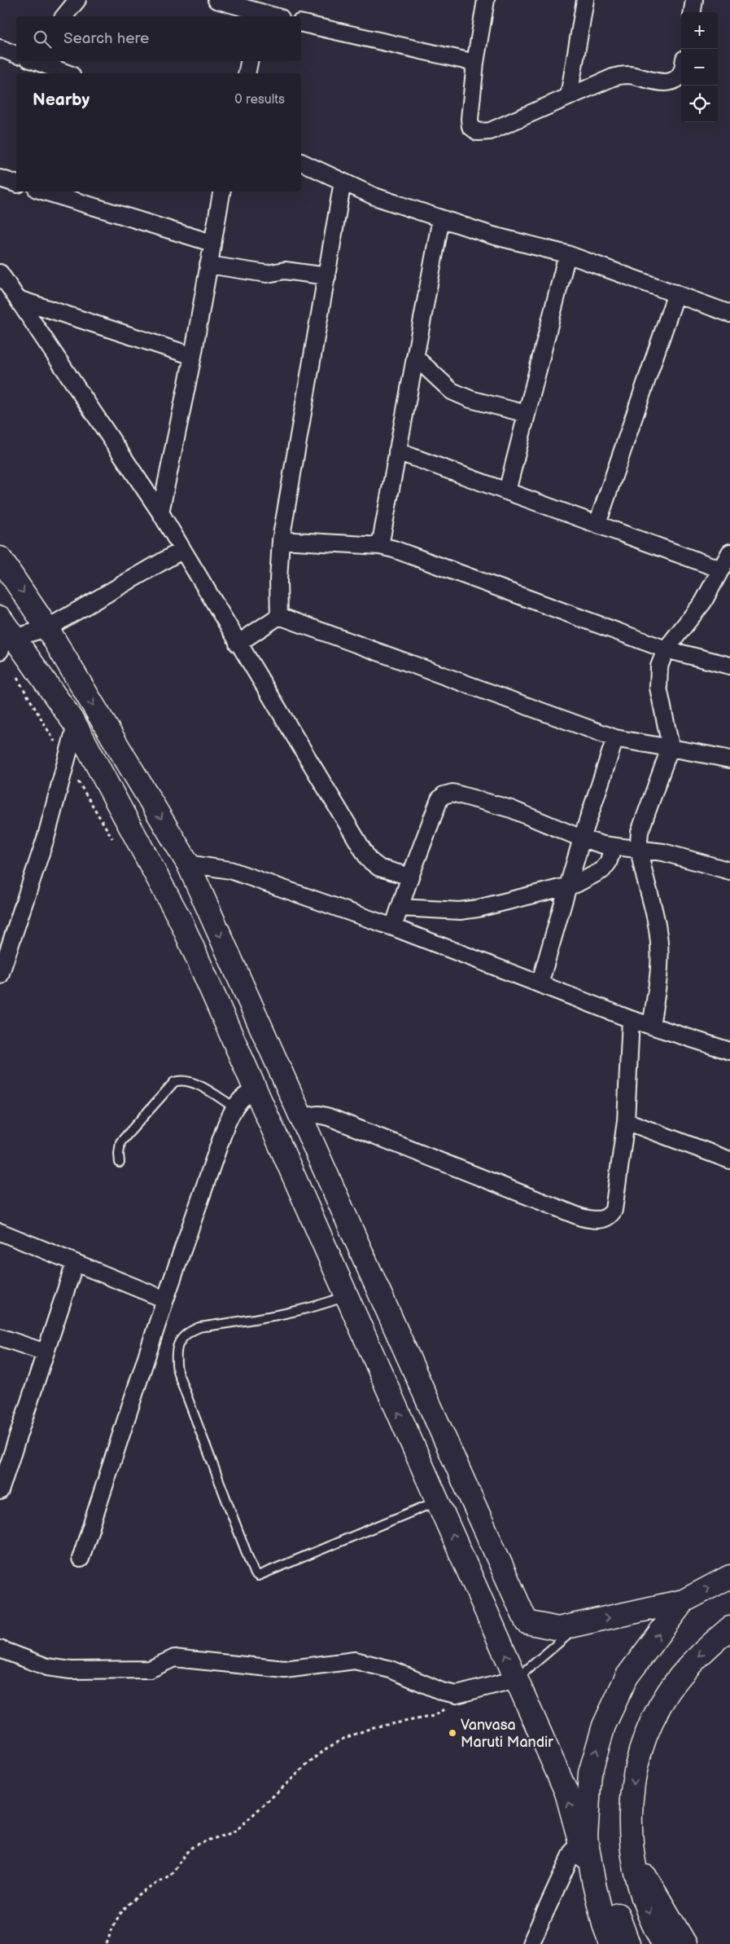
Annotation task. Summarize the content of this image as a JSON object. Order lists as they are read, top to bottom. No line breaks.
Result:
{"places":["Vanvasa Maruti Mandir"],"page":{"map_buttons":["+","−"],"search":"Search here","heading":["Nearby","0 results"]}}
